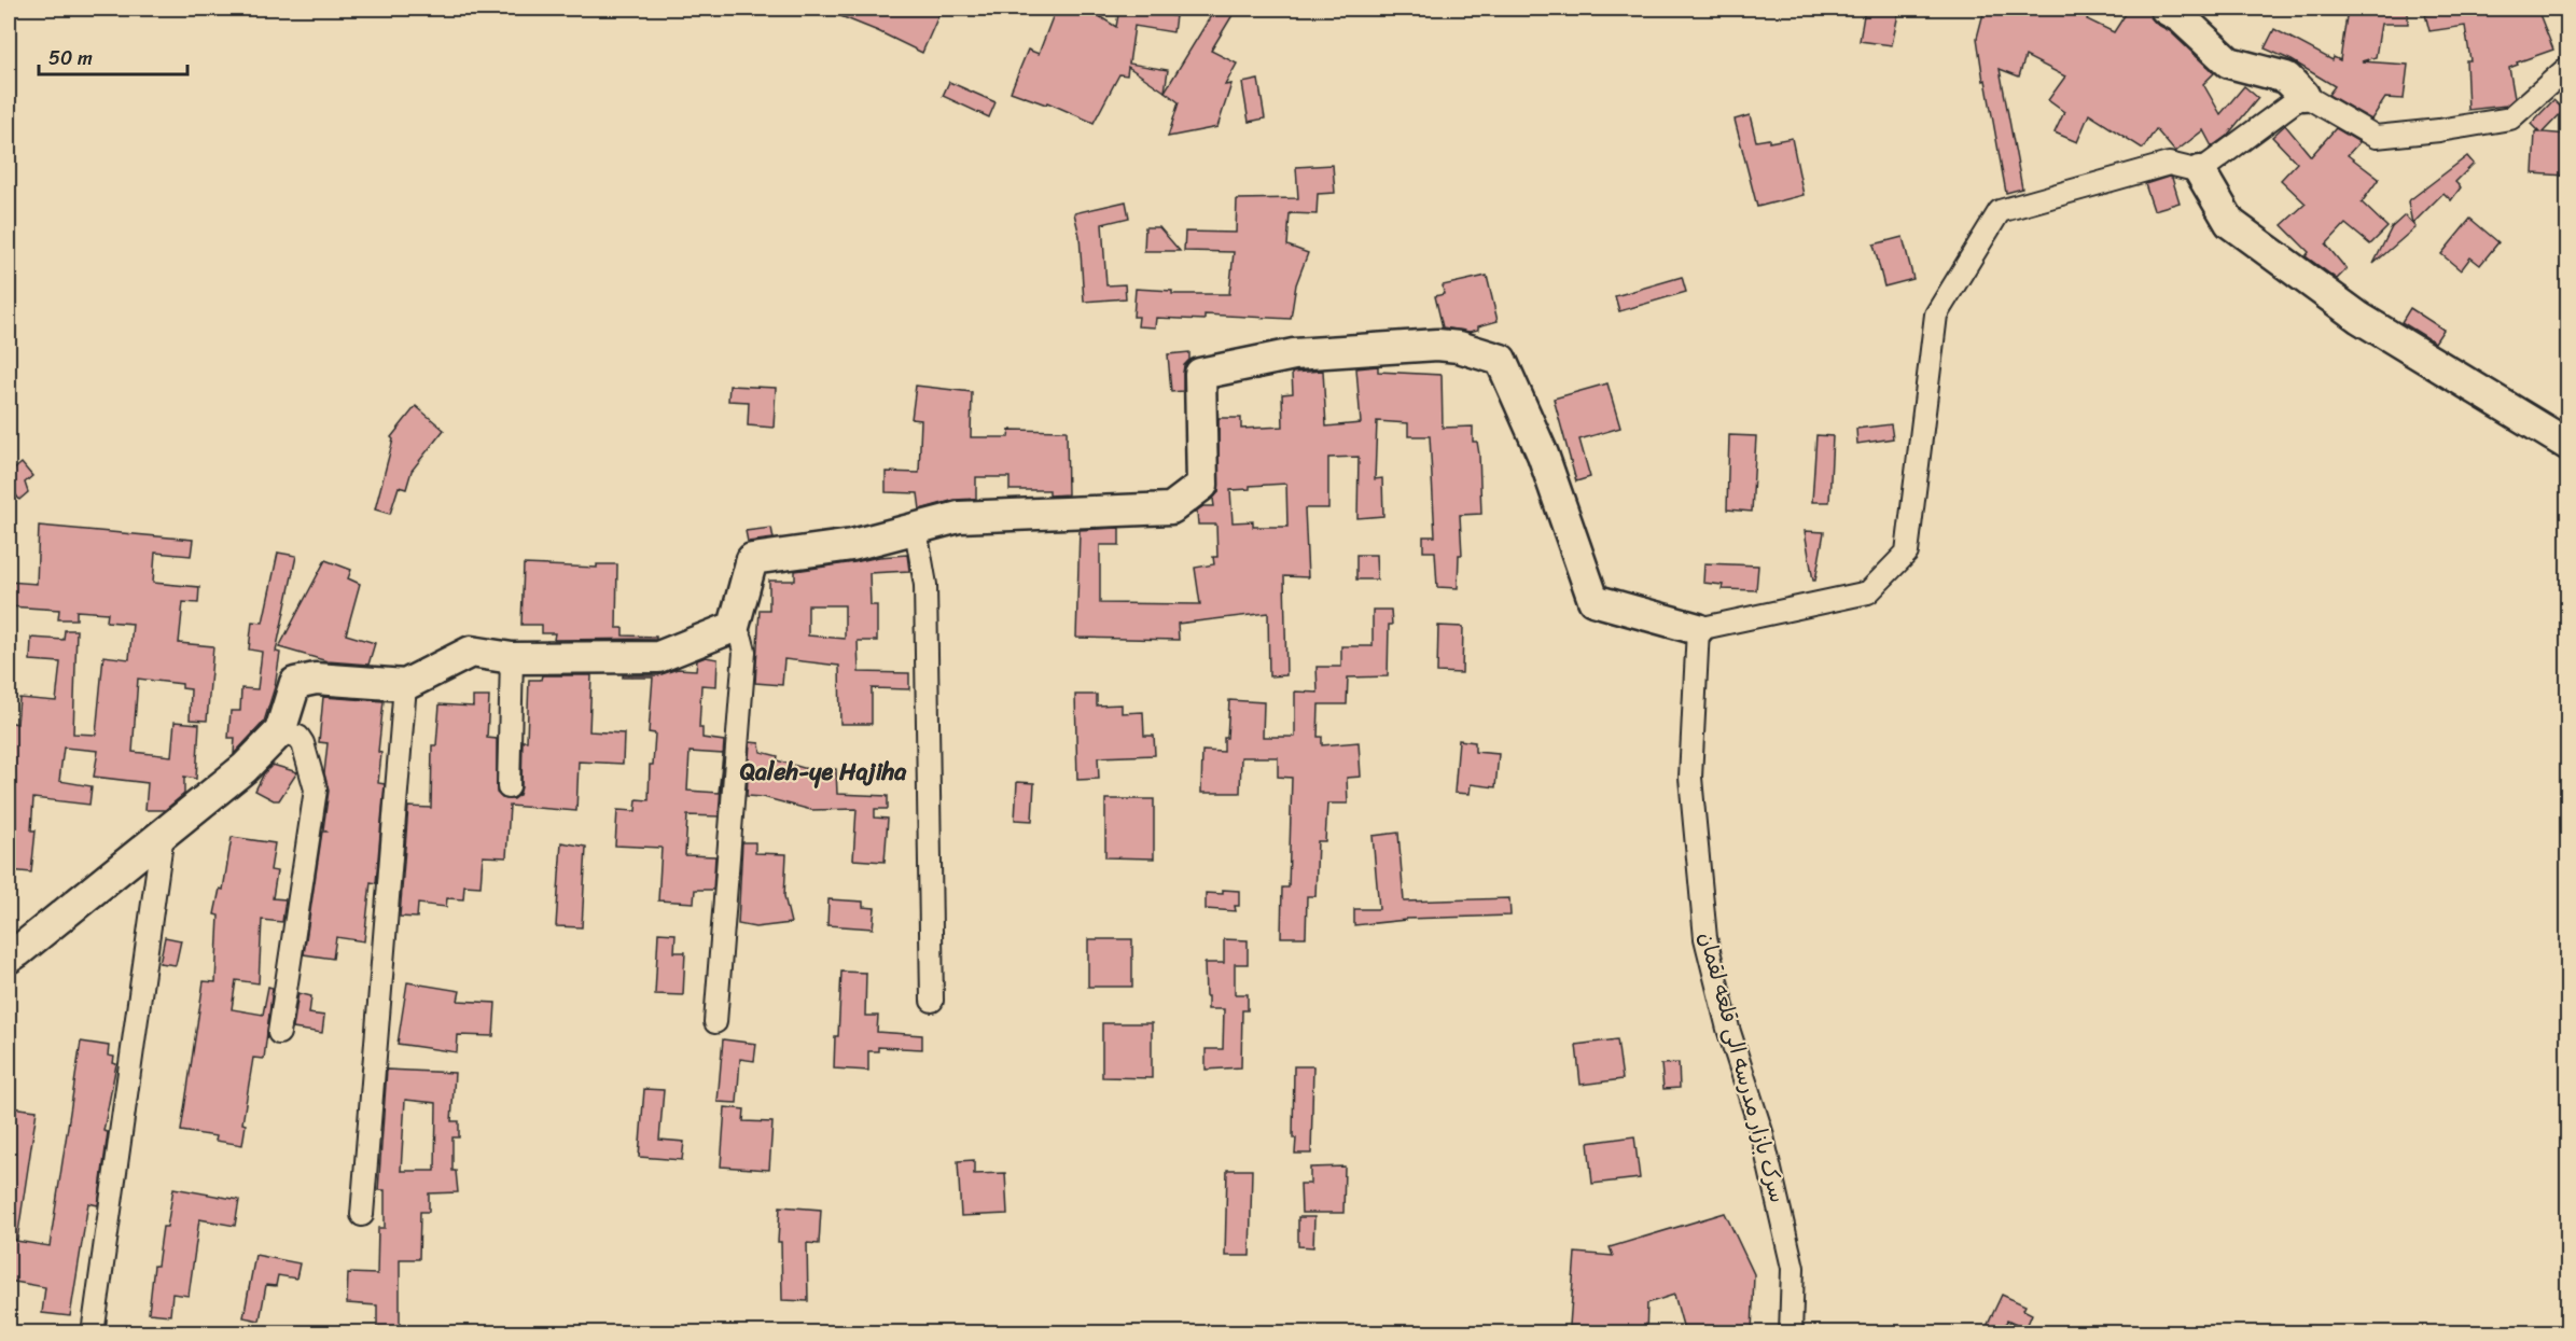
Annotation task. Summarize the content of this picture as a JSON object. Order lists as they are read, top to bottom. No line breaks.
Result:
{"streets":{"street":["سرک بازار مدرسه الی قلعه لقمان"]},"districts":["Qaleh-ye Hajiha"],"scale_bar":"50 m"}
